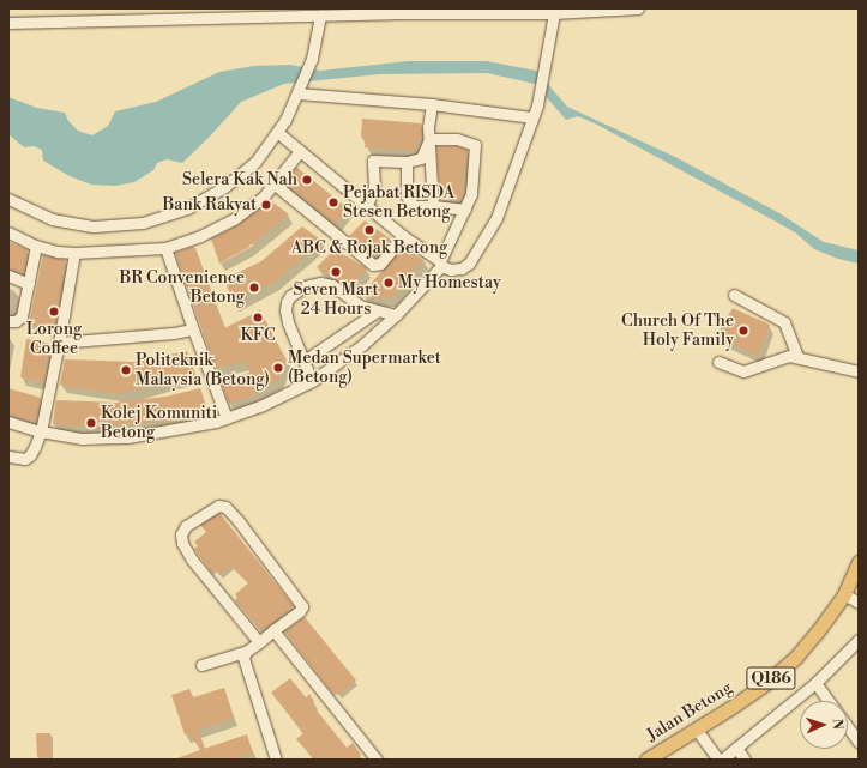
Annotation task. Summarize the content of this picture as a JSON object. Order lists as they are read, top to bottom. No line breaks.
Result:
{"streets":{"main road":["Q186","Jalan Betong"]},"places":["Selera Kak Nah","Pejabat RISDA Stesen Betong","Bank Rakyat","ABC & Rojak Betong","Seven Mart 24 Hours","My Homestay","BR Convenience Betong","Lorong Coffee","KFC","Church Of The Holy Family","Medan Supermarket (Betong)","Politeknik Malaysia (Betong)","Kolej Komuniti Betong"],"north":"right"}
